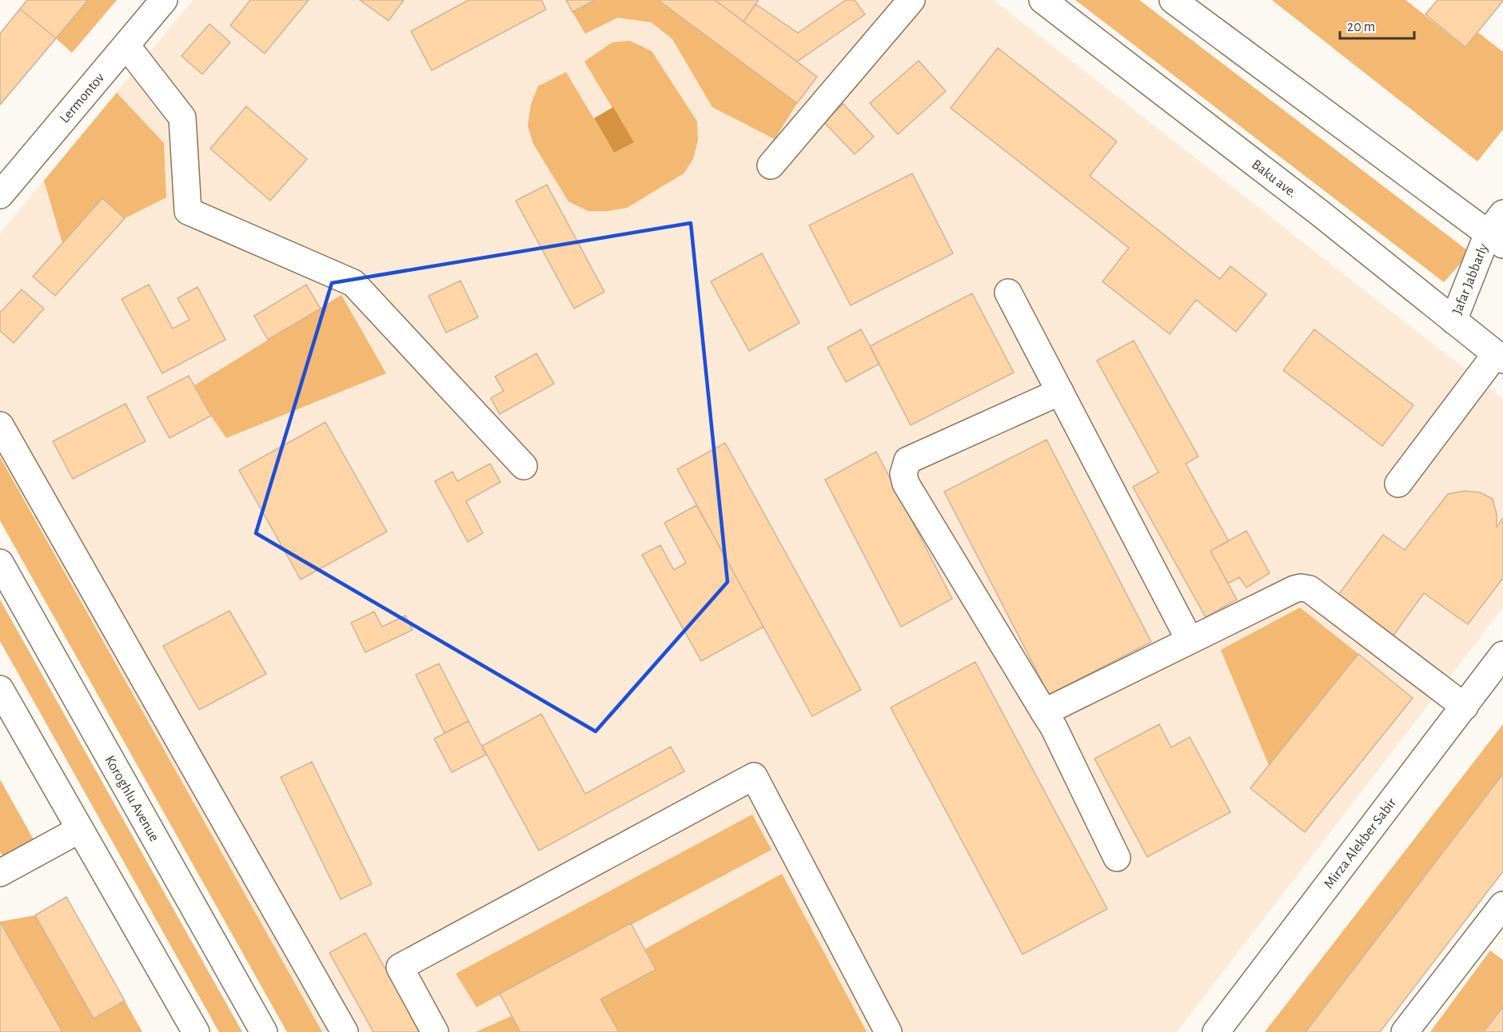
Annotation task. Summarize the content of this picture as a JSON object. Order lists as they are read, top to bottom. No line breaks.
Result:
{"streets":{"street":["Lermontov","Baku ave.","Jafar Jabbarly","Koroghlu Avenue","Mirza Alekber Sabir"]},"crossings":[["Baku ave.","Jafar Jabbarly"]],"scale_bar":"20 m"}
